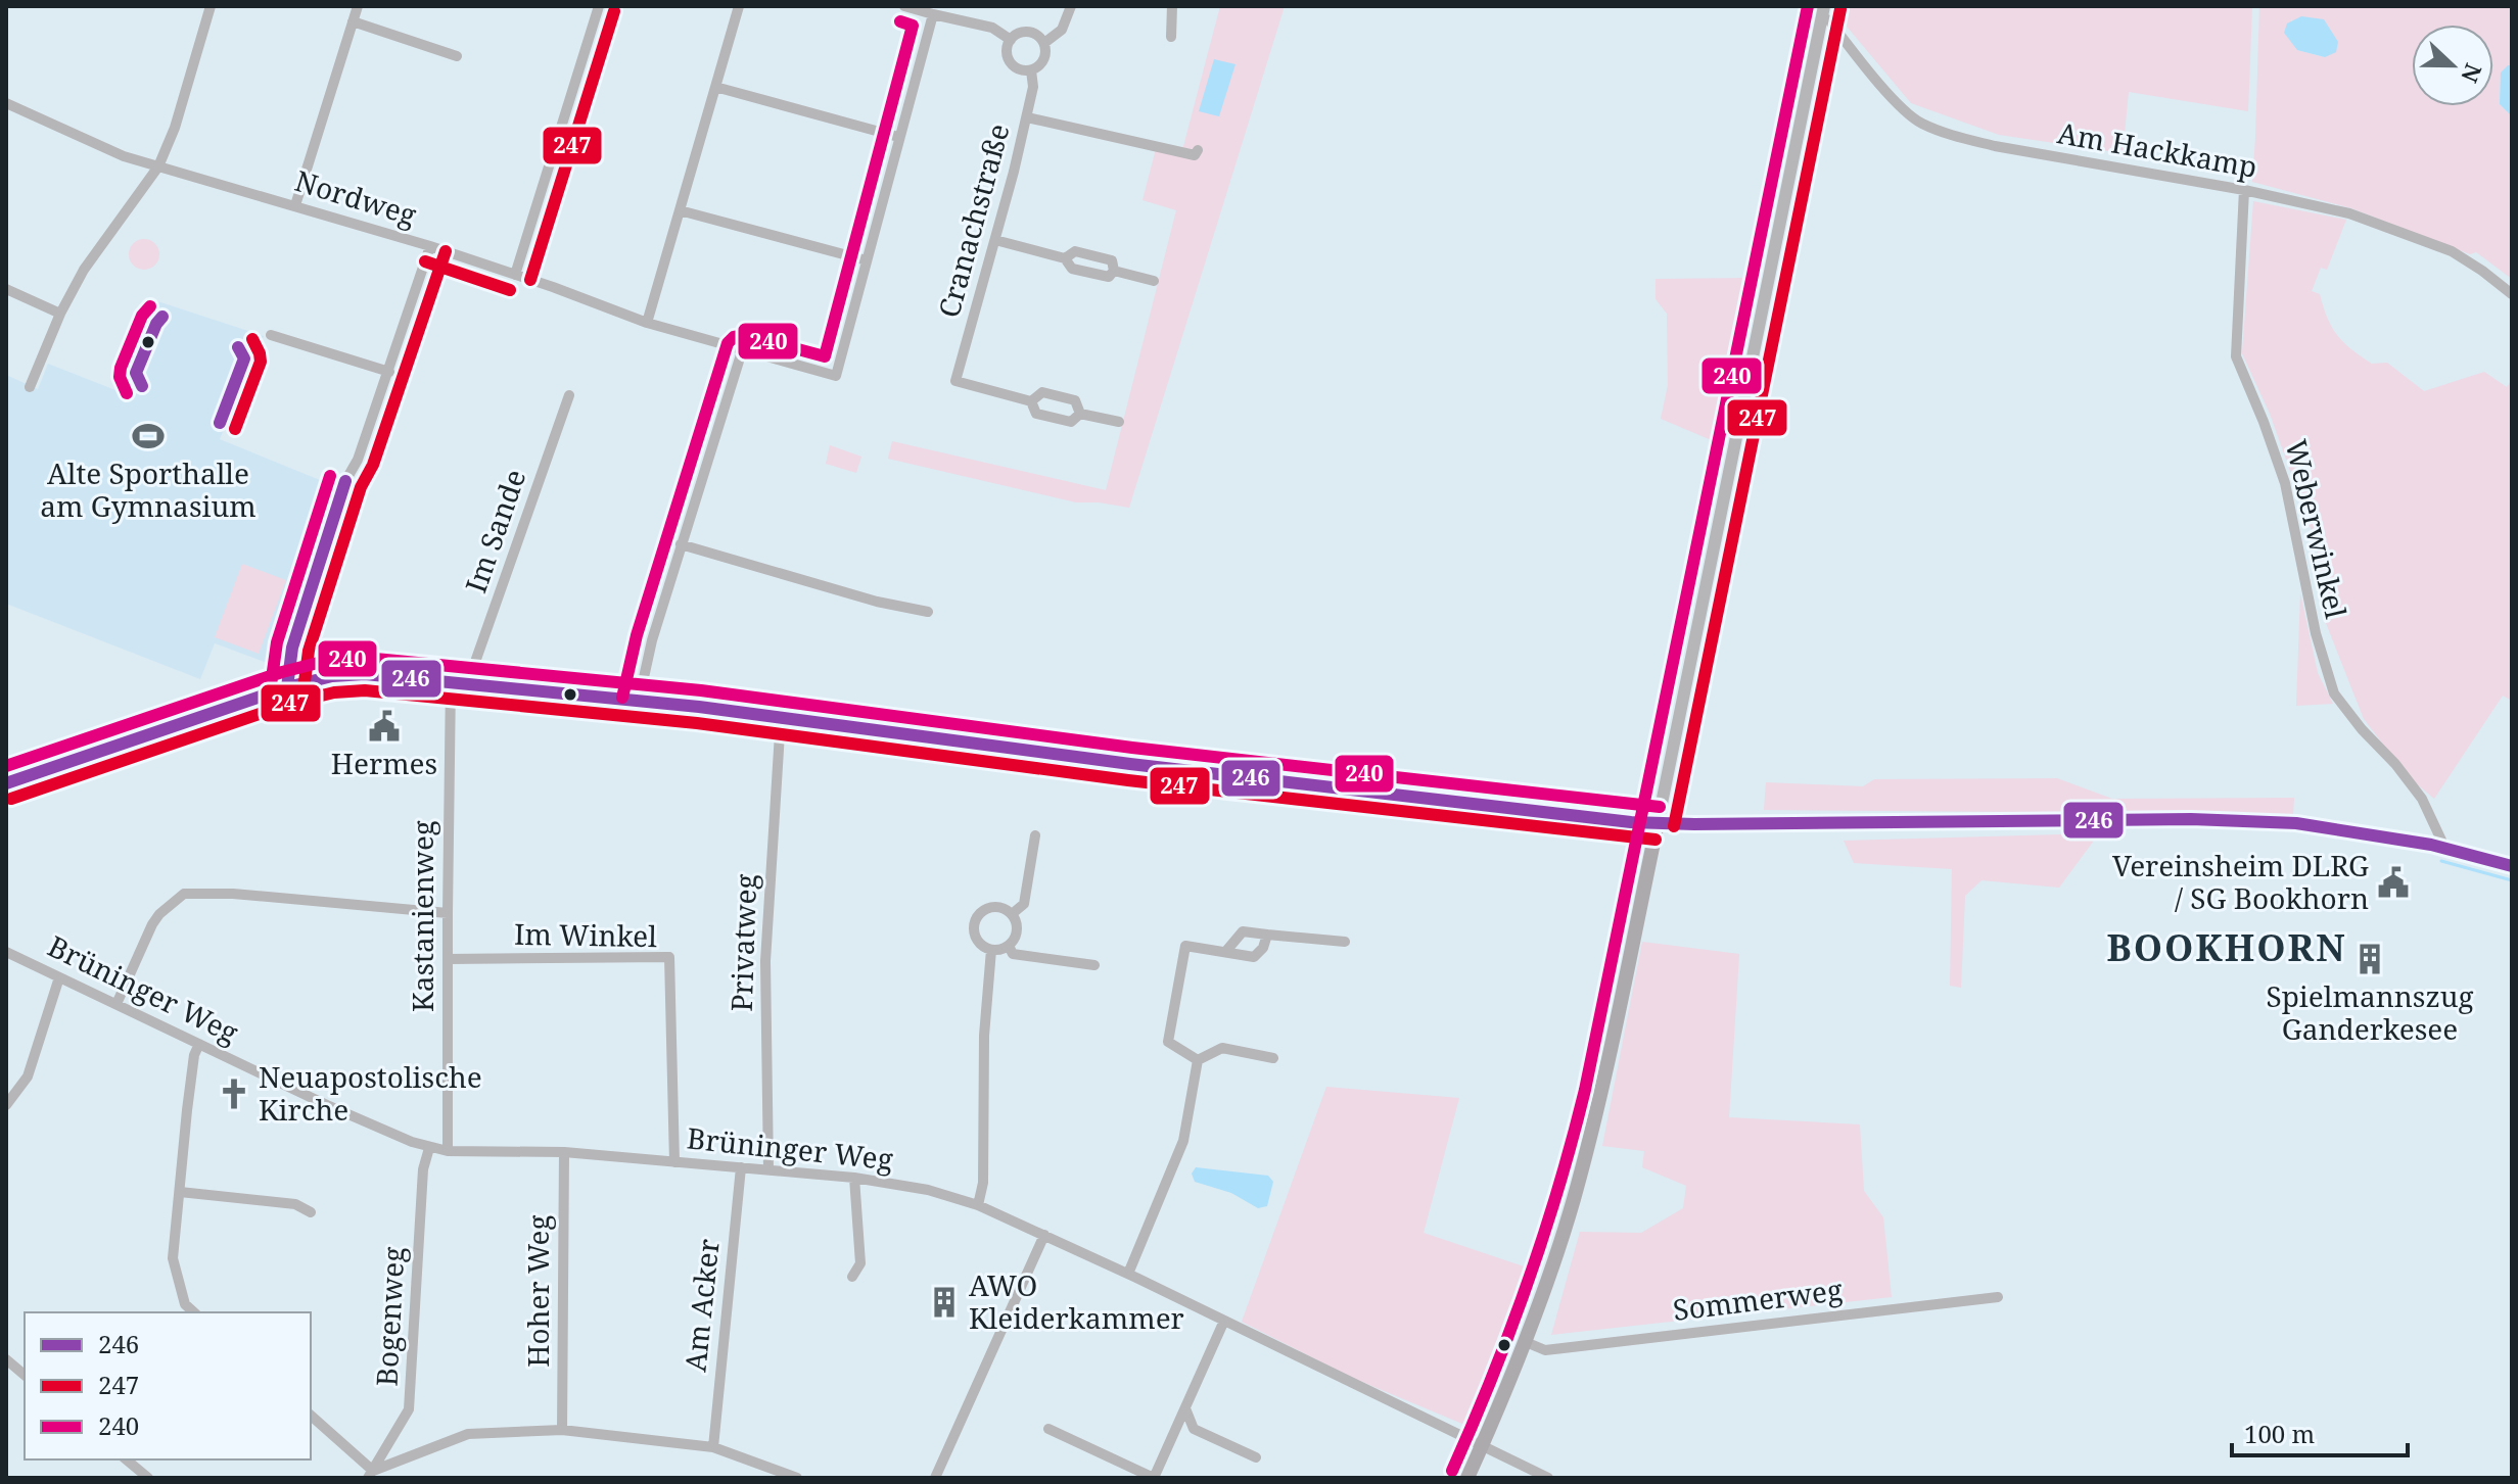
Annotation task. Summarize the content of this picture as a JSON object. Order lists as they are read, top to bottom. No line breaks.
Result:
{"streets":{"street":["Am Hackkamp","Nordweg","Cranachstraße","Weberwinkel","Im Sande","Kastanienweg","Im Winkel","Privatweg","Brüninger Weg","Hoher Weg","Sommerweg","Am Acker","Bogenweg"]},"crossings":[["Am Hackkamp","Weberwinkel"],["Kastanienweg","Im Winkel"],["Kastanienweg","Brüninger Weg"],["Im Winkel","Brüninger Weg"],["Privatweg","Brüninger Weg"],["Brüninger Weg","Hoher Weg"],["Brüninger Weg","Am Acker"],["Brüninger Weg","Bogenweg"]],"districts":["BOOKHORN"],"places":{"sports":["Alte Sporthalle am Gymnasium"],"public building":["Hermes","Vereinsheim DLRG / SG Bookhorn"],"building":["Spielmannszug Ganderkesee","AWO Kleiderkammer"],"church":["Neuapostolische Kirche"]},"lines":["transit line 240","transit line 247","transit line 246"],"legend":["246","247","240"],"scale_bar":"100 m","north":"right"}
